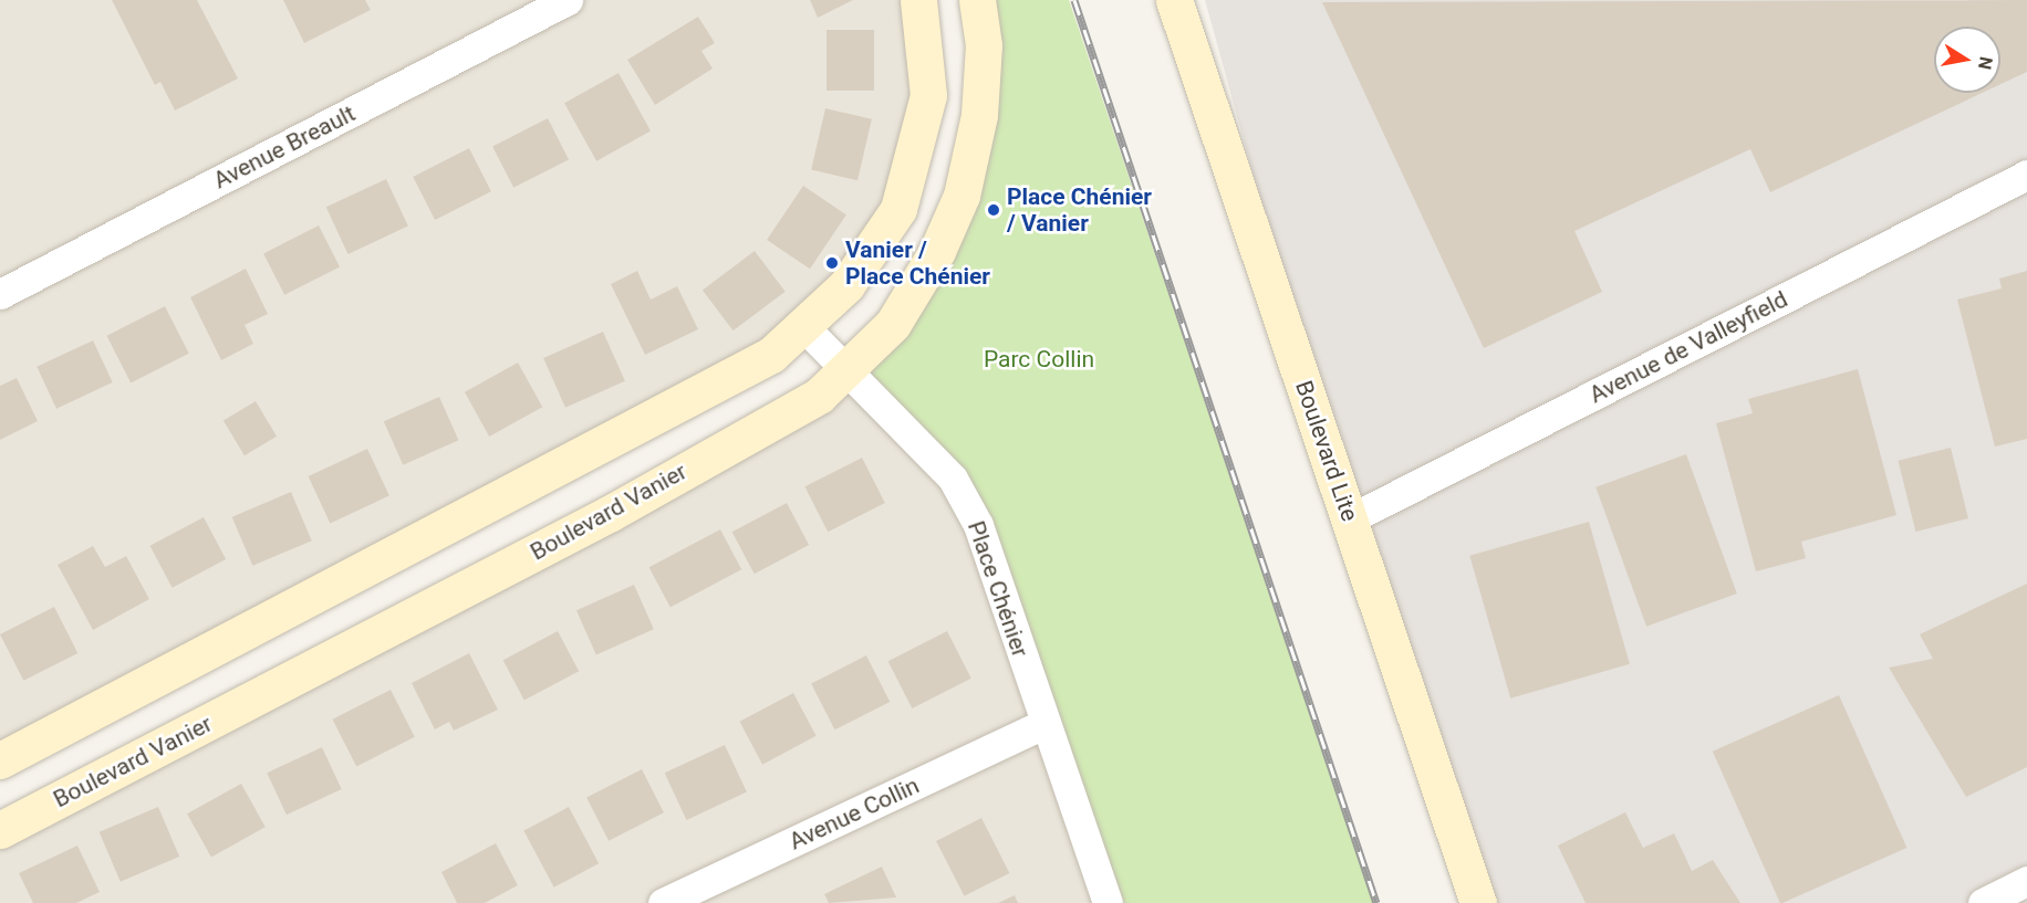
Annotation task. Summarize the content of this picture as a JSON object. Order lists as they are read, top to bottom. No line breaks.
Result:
{"streets":{"street":["Avenue Breault","Avenue de Valleyfield","Boulevard Lite","Boulevard Vanier","Place Chénier","Avenue Collin"]},"crossings":[["Avenue de Valleyfield","Boulevard Lite"],["Boulevard Vanier","Place Chénier"],["Place Chénier","Avenue Collin"]],"parks":["Parc Collin"],"places":["Place Chénier / Vanier","Vanier / Place Chénier"],"north":"right"}
